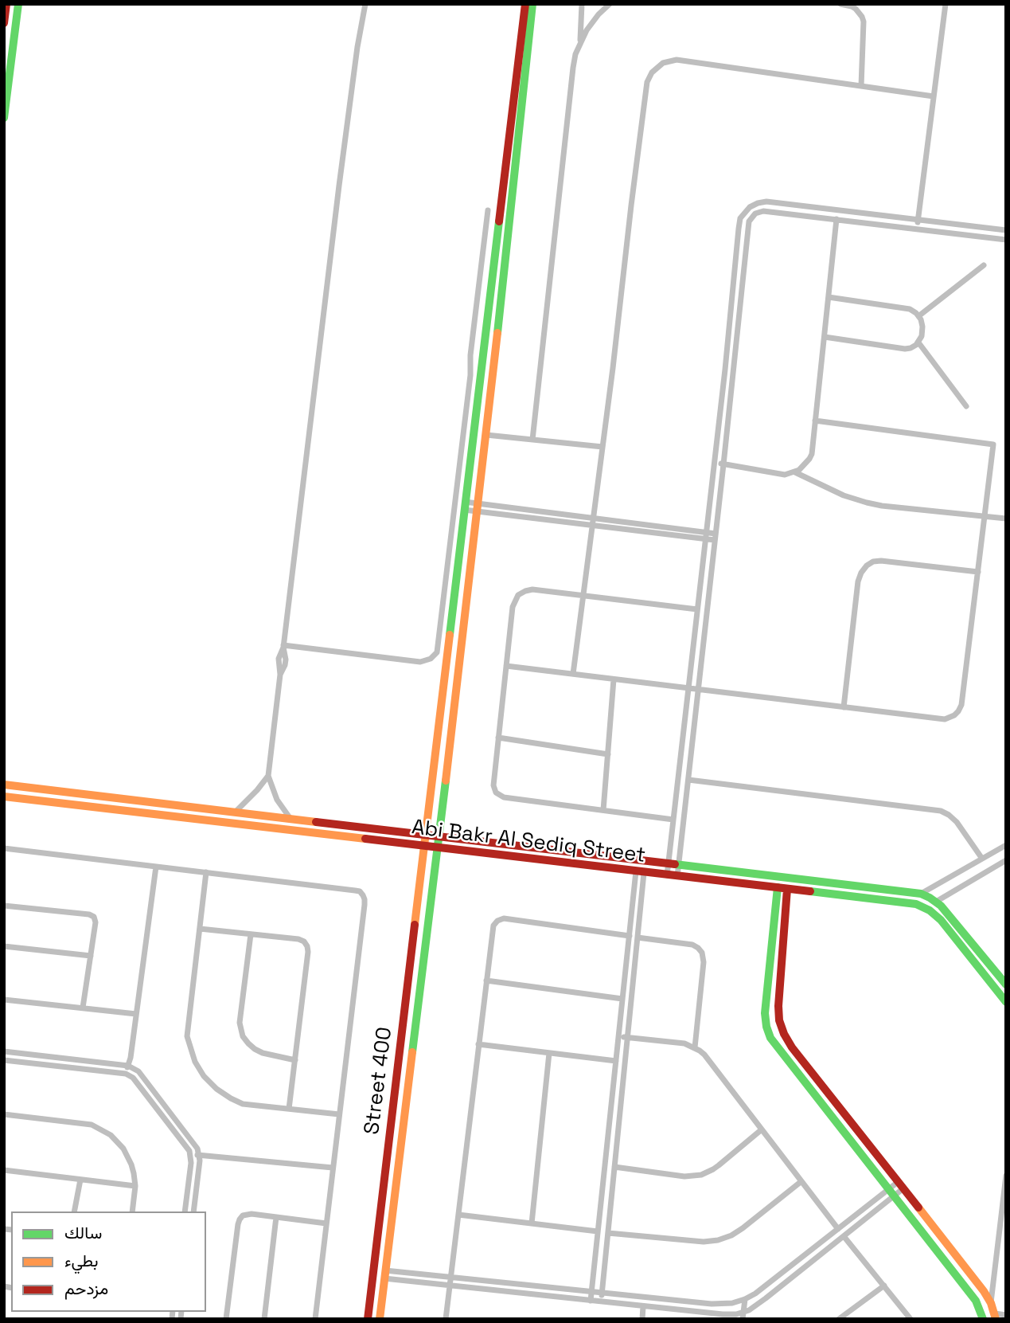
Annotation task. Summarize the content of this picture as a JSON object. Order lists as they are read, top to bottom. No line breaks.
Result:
{"streets":{"main road":["Abi Bakr Al Sediq Street","Street 400"]},"crossings":[["Abi Bakr Al Sediq Street","Street 400"]],"legend":["سالك","بطيء","مزدحم"]}
